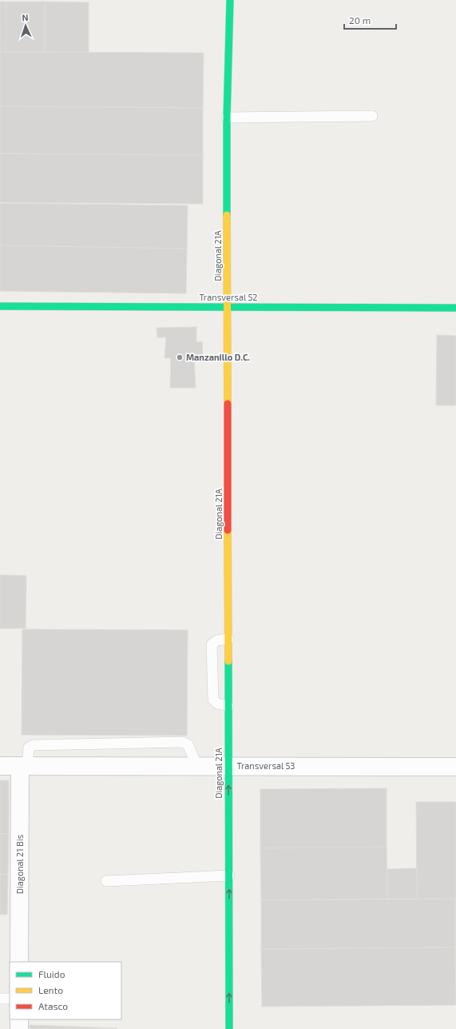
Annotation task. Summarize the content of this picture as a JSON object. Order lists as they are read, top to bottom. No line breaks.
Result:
{"streets":{"street":["Diagonal 21A","Transversal 52","Transversal 53","Diagonal 21 Bis"]},"crossings":[["Diagonal 21A","Transversal 52"],["Diagonal 21A","Transversal 53"],["Transversal 53","Diagonal 21 Bis"]],"places":["Manzanillo D.C."],"legend":["Fluido","Lento","Atasco"],"scale_bar":"20 m","north":"top"}
